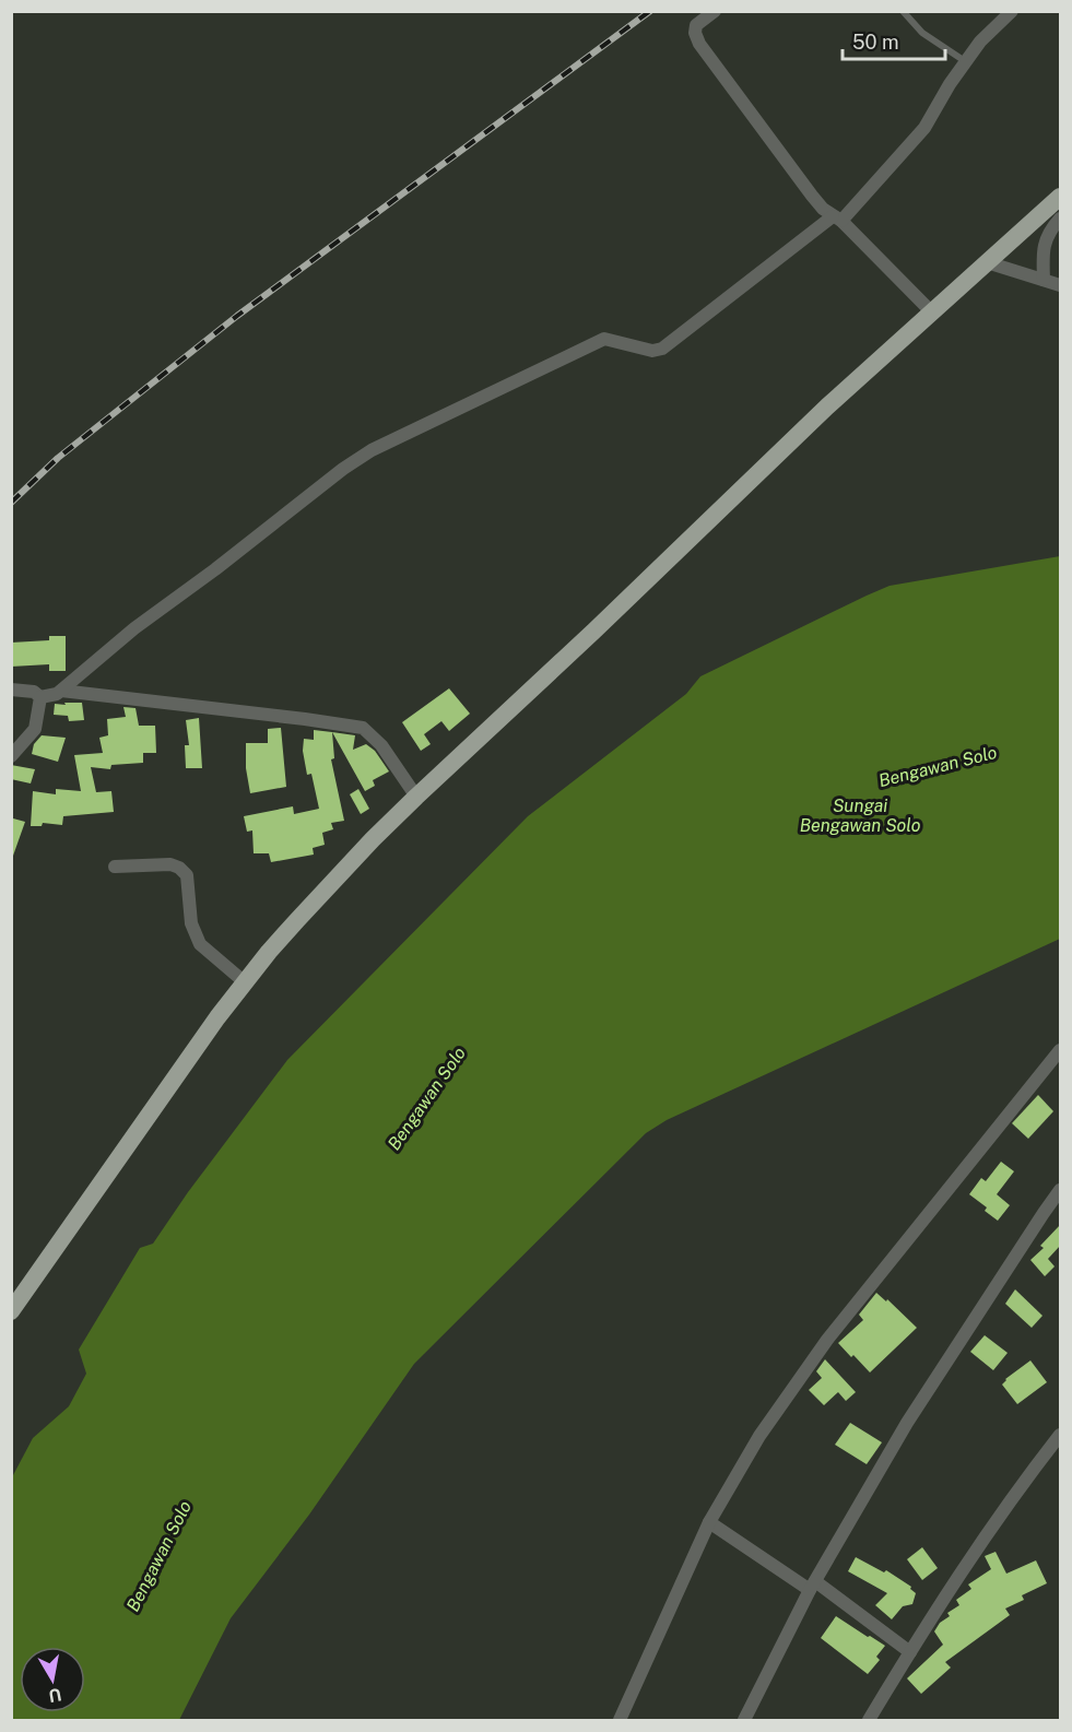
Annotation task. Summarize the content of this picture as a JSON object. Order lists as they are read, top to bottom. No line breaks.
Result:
{"water":["Bengawan Solo","Sungai Bengawan Solo"],"scale_bar":"50 m","north":"bottom"}
